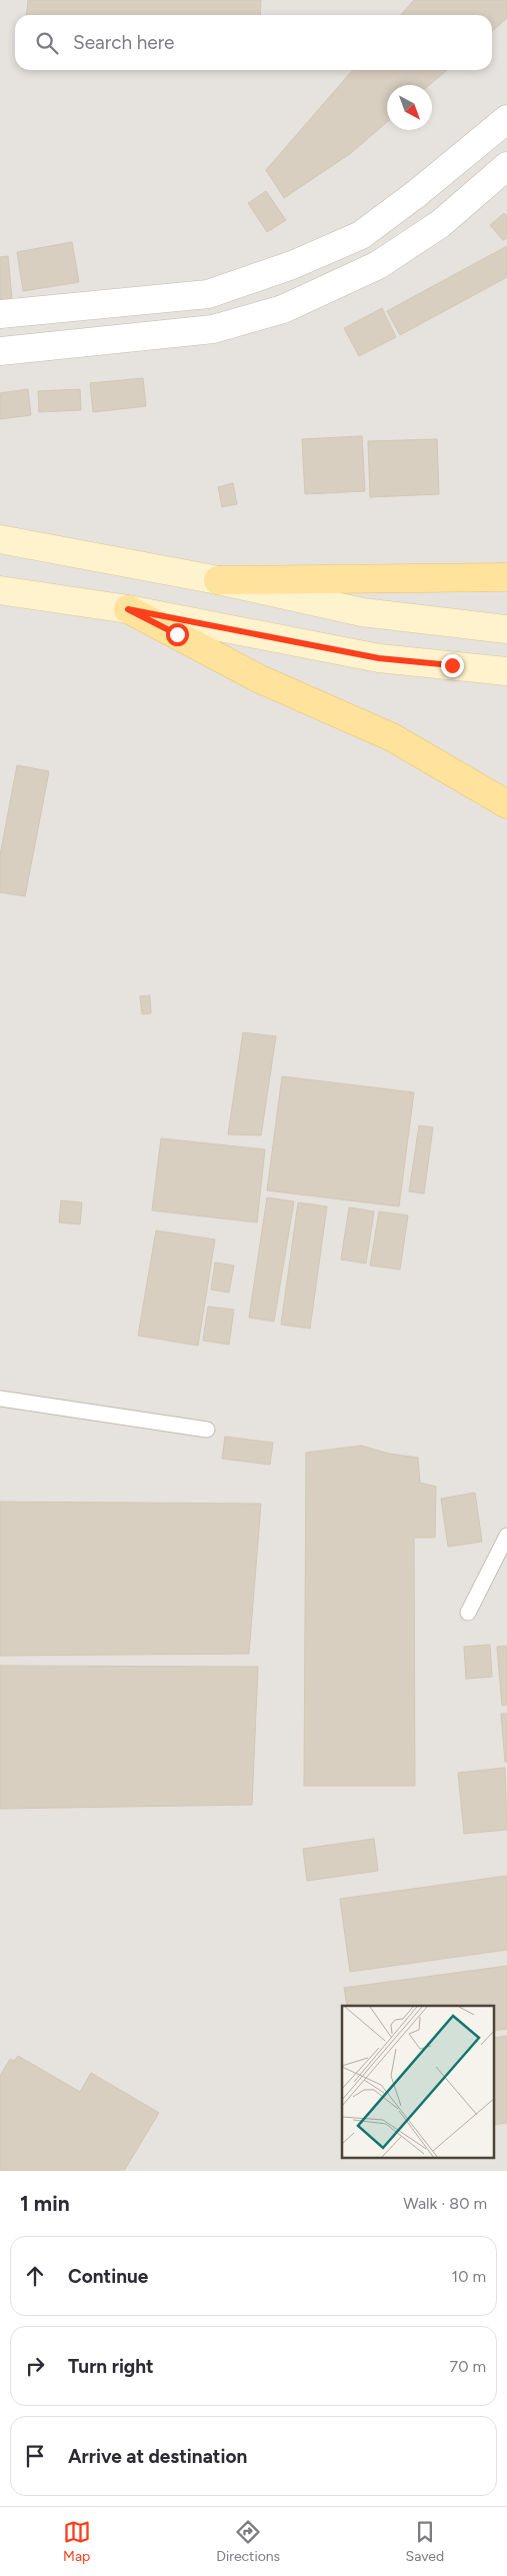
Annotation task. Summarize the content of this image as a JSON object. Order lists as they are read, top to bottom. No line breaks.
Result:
{"north":"bottom right","page":{"search":"Search here","heading":["1 min","Walk · 80 m"],"list":[["Continue","10 m"],["Turn right","70 m"],"Arrive at destination"],"nav":["Map","Directions","Saved"]}}
